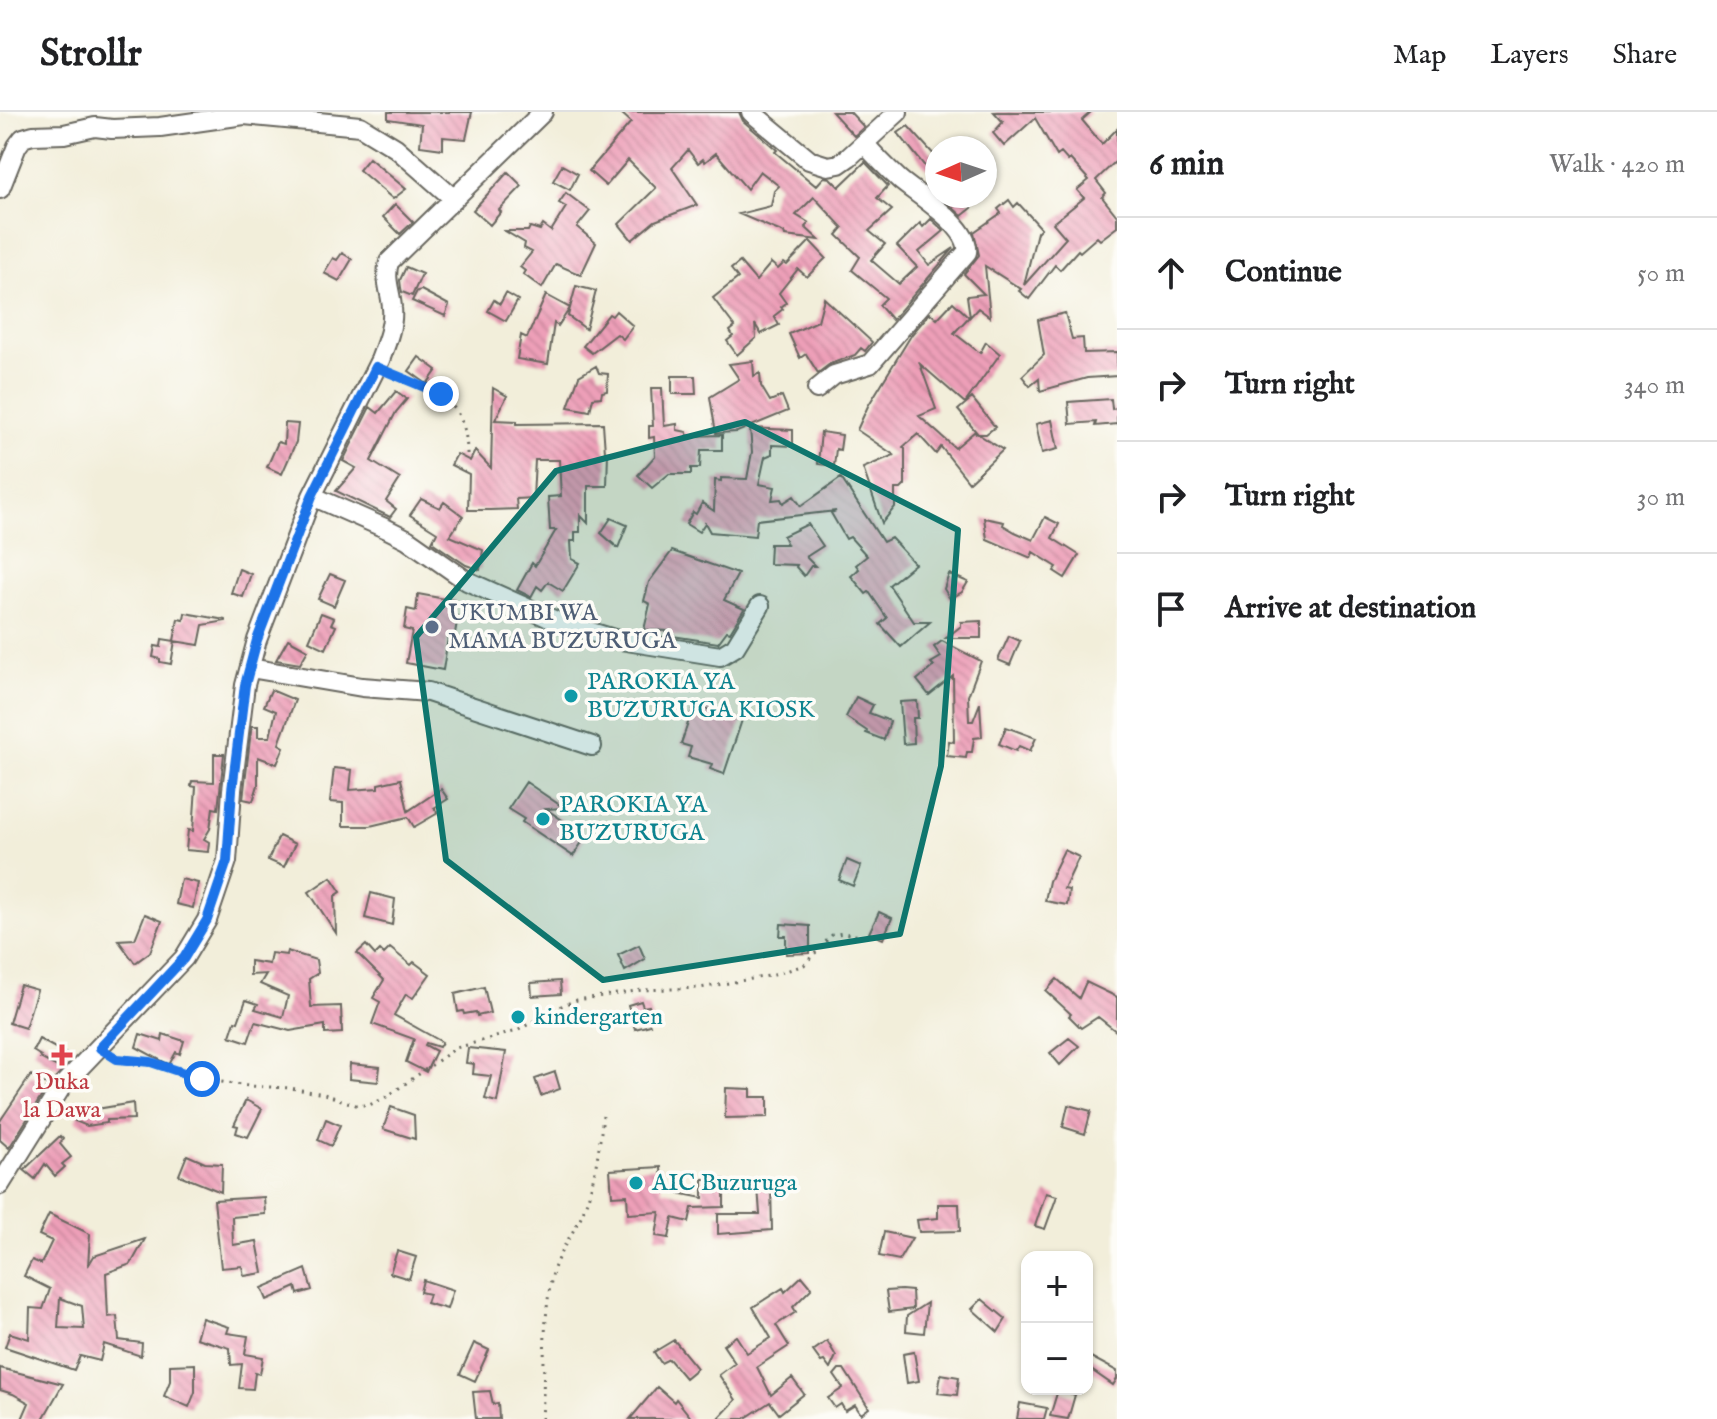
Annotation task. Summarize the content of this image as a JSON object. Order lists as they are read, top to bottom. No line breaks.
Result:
{"places":{"other":["UKUMBI WA MAMA BUZURUGA","PAROKIA YA BUZURUGA KIOSK","PAROKIA YA BUZURUGA","kindergarten","AIC Buzuruga"],"health":["Duka la Dawa"]},"north":"left","page":{"header":"Strollr","nav":["Map","Layers","Share"],"heading":["6 min","Walk · 420 m"],"list":[["Continue","50 m"],["Turn right","340 m"],["Turn right","30 m"],"Arrive at destination"],"map_buttons":["+","−"]}}
